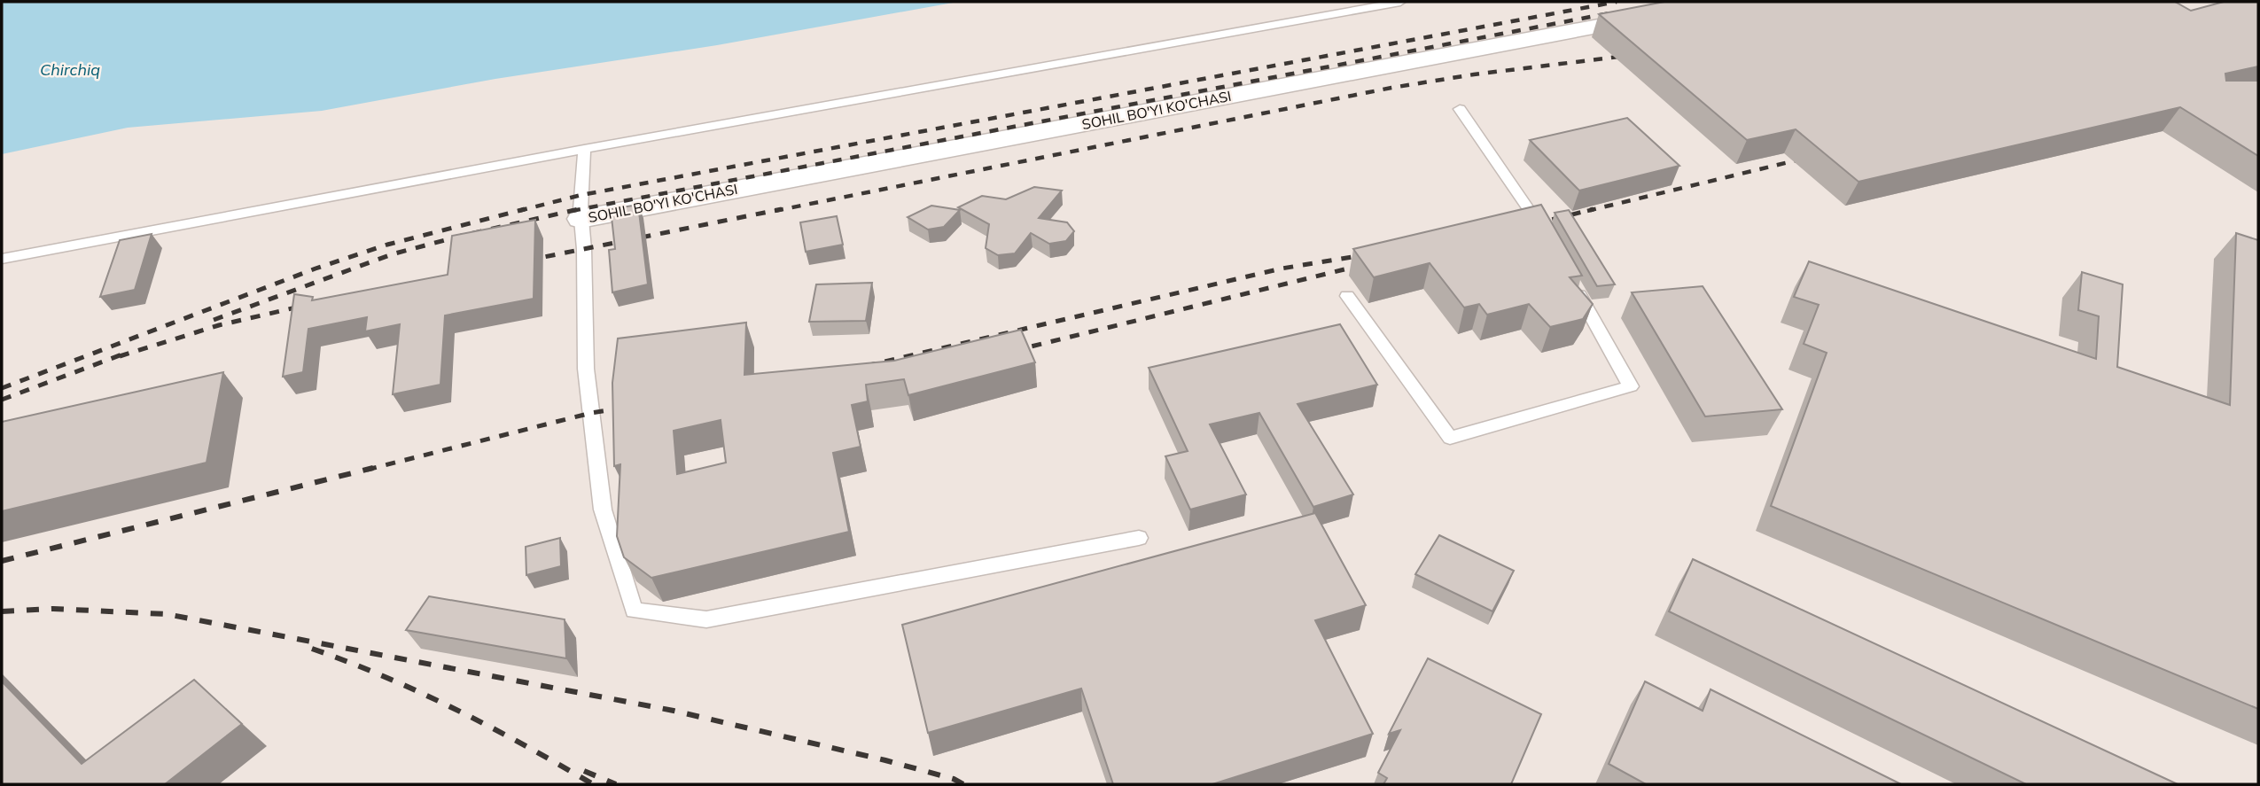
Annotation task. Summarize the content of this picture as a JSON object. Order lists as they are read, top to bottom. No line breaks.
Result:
{"streets":{"street":["SOHIL BO'YI KO'CHASI"]},"water":["Chirchiq"]}
